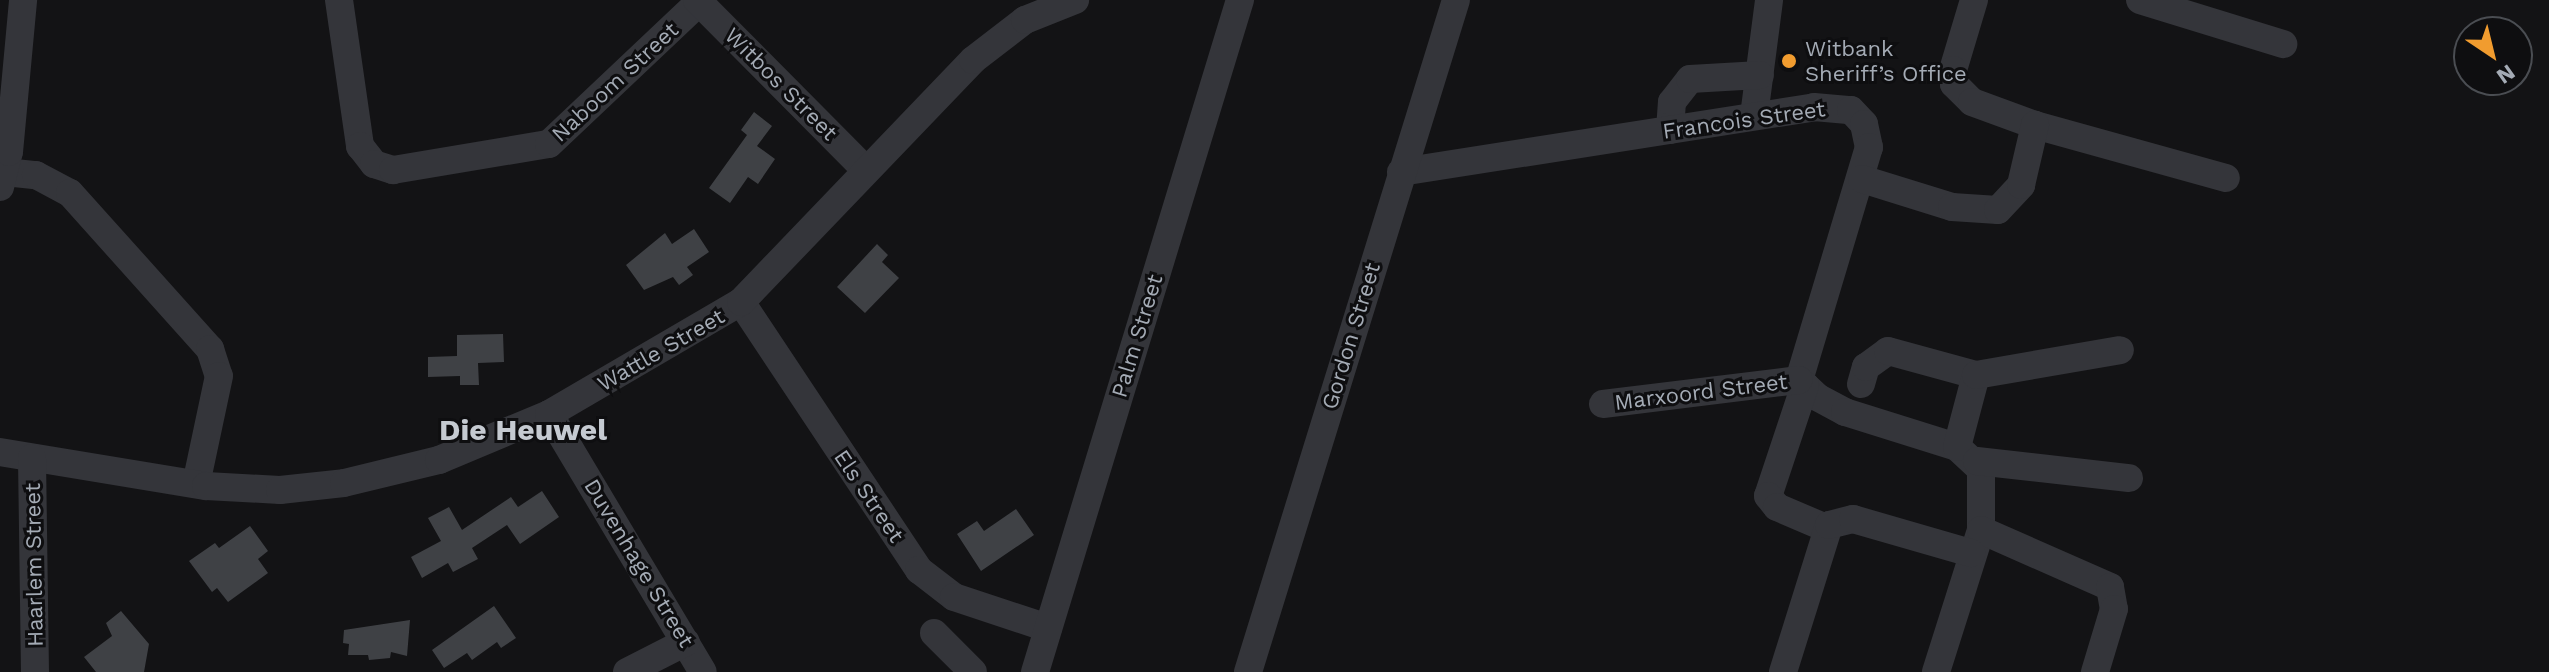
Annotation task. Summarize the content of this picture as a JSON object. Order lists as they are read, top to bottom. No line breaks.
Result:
{"streets":{"street":["Naboom Street","Witbos Street","Francois Street","Palm Street","Gordon Street","Wattle Street","Marxoord Street","Els Street","Duvenhage Street","Haarlem Street"]},"crossings":[["Naboom Street","Witbos Street"],["Witbos Street","Wattle Street"],["Francois Street","Gordon Street"],["Francois Street","Marxoord Street"],["Palm Street","Els Street"],["Wattle Street","Els Street"],["Wattle Street","Duvenhage Street"],["Wattle Street","Haarlem Street"]],"districts":["Die Heuwel"],"places":["Witbank Sheriff’s Office"],"north":"bottom right"}
